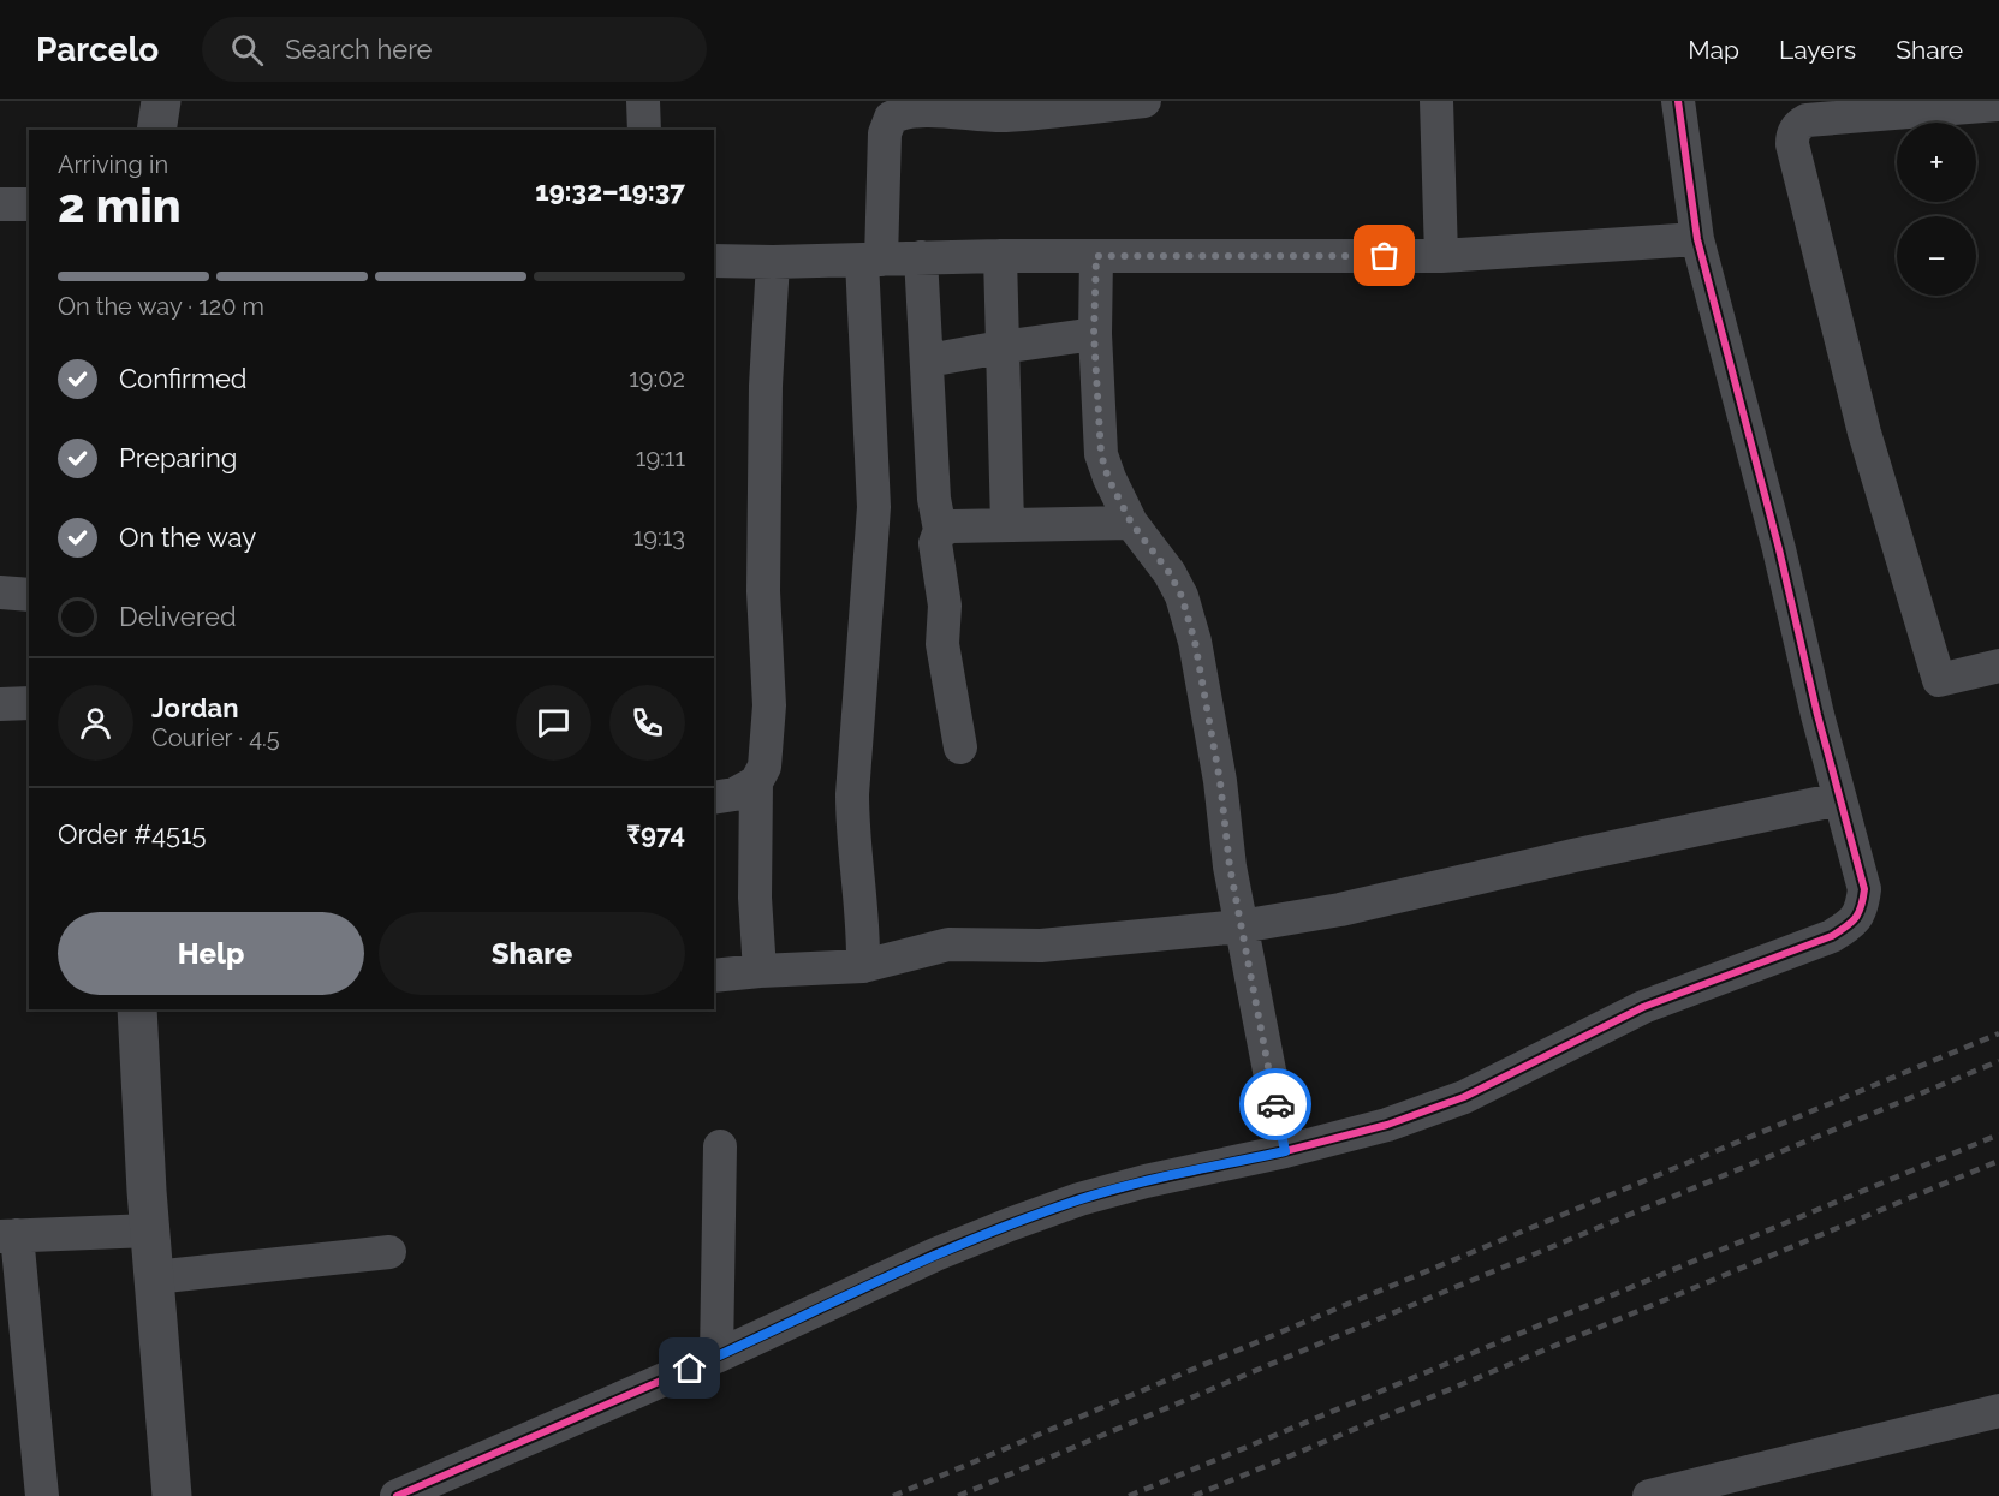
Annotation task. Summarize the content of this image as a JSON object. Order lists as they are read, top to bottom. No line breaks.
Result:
{"page":{"header":"Parcelo","search":"Search here","nav":["Map","Layers","Share"],"map_buttons":["+","−"],"heading":["2 min","Arriving in","19:32–19:37"],"panel":["Jordan","Courier · 4.5","Order #4515","₹974"],"bar":"On the way · 120 m","list":[["Confirmed","19:02"],["Preparing","19:11"],["On the way","19:13"],"Delivered"],"buttons":["Help","Share"]}}
